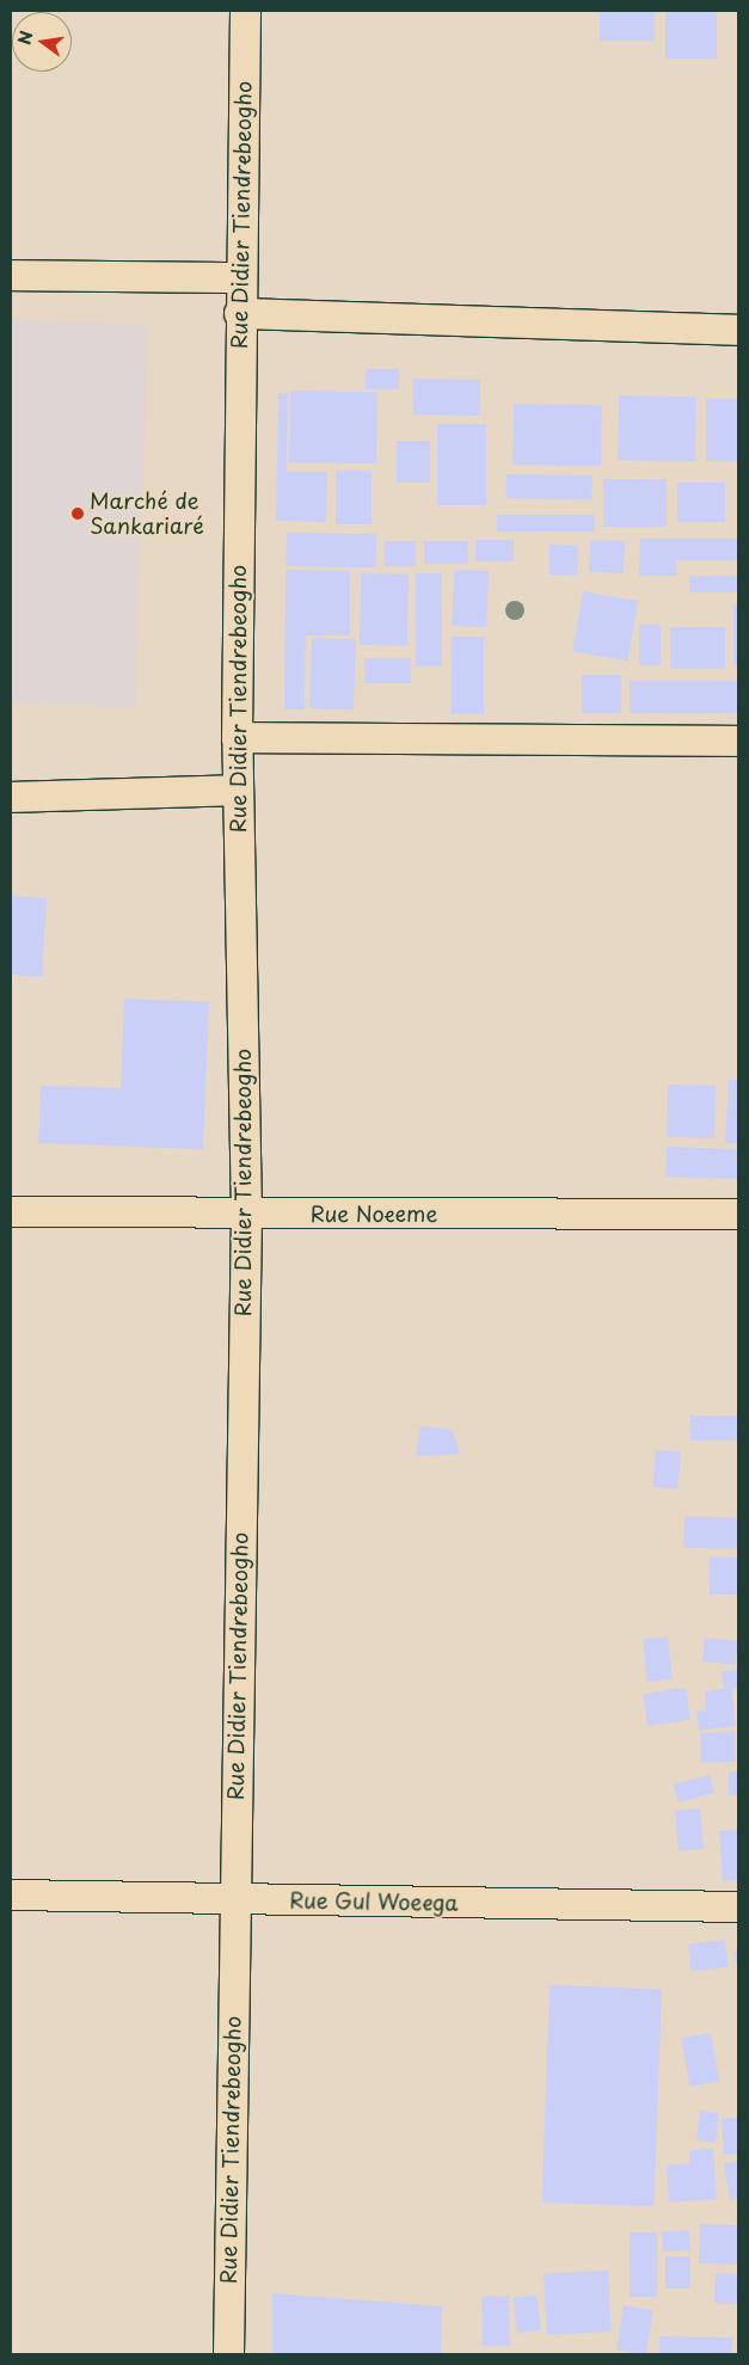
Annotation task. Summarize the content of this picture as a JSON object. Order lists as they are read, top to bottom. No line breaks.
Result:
{"streets":{"street":["Rue Didier Tiendrebeogho","Rue Noeeme","Rue Gul Woeega"]},"crossings":[["Rue Didier Tiendrebeogho","Rue Noeeme"],["Rue Didier Tiendrebeogho","Rue Gul Woeega"]],"places":["Marché de Sankariaré"],"north":"left"}
